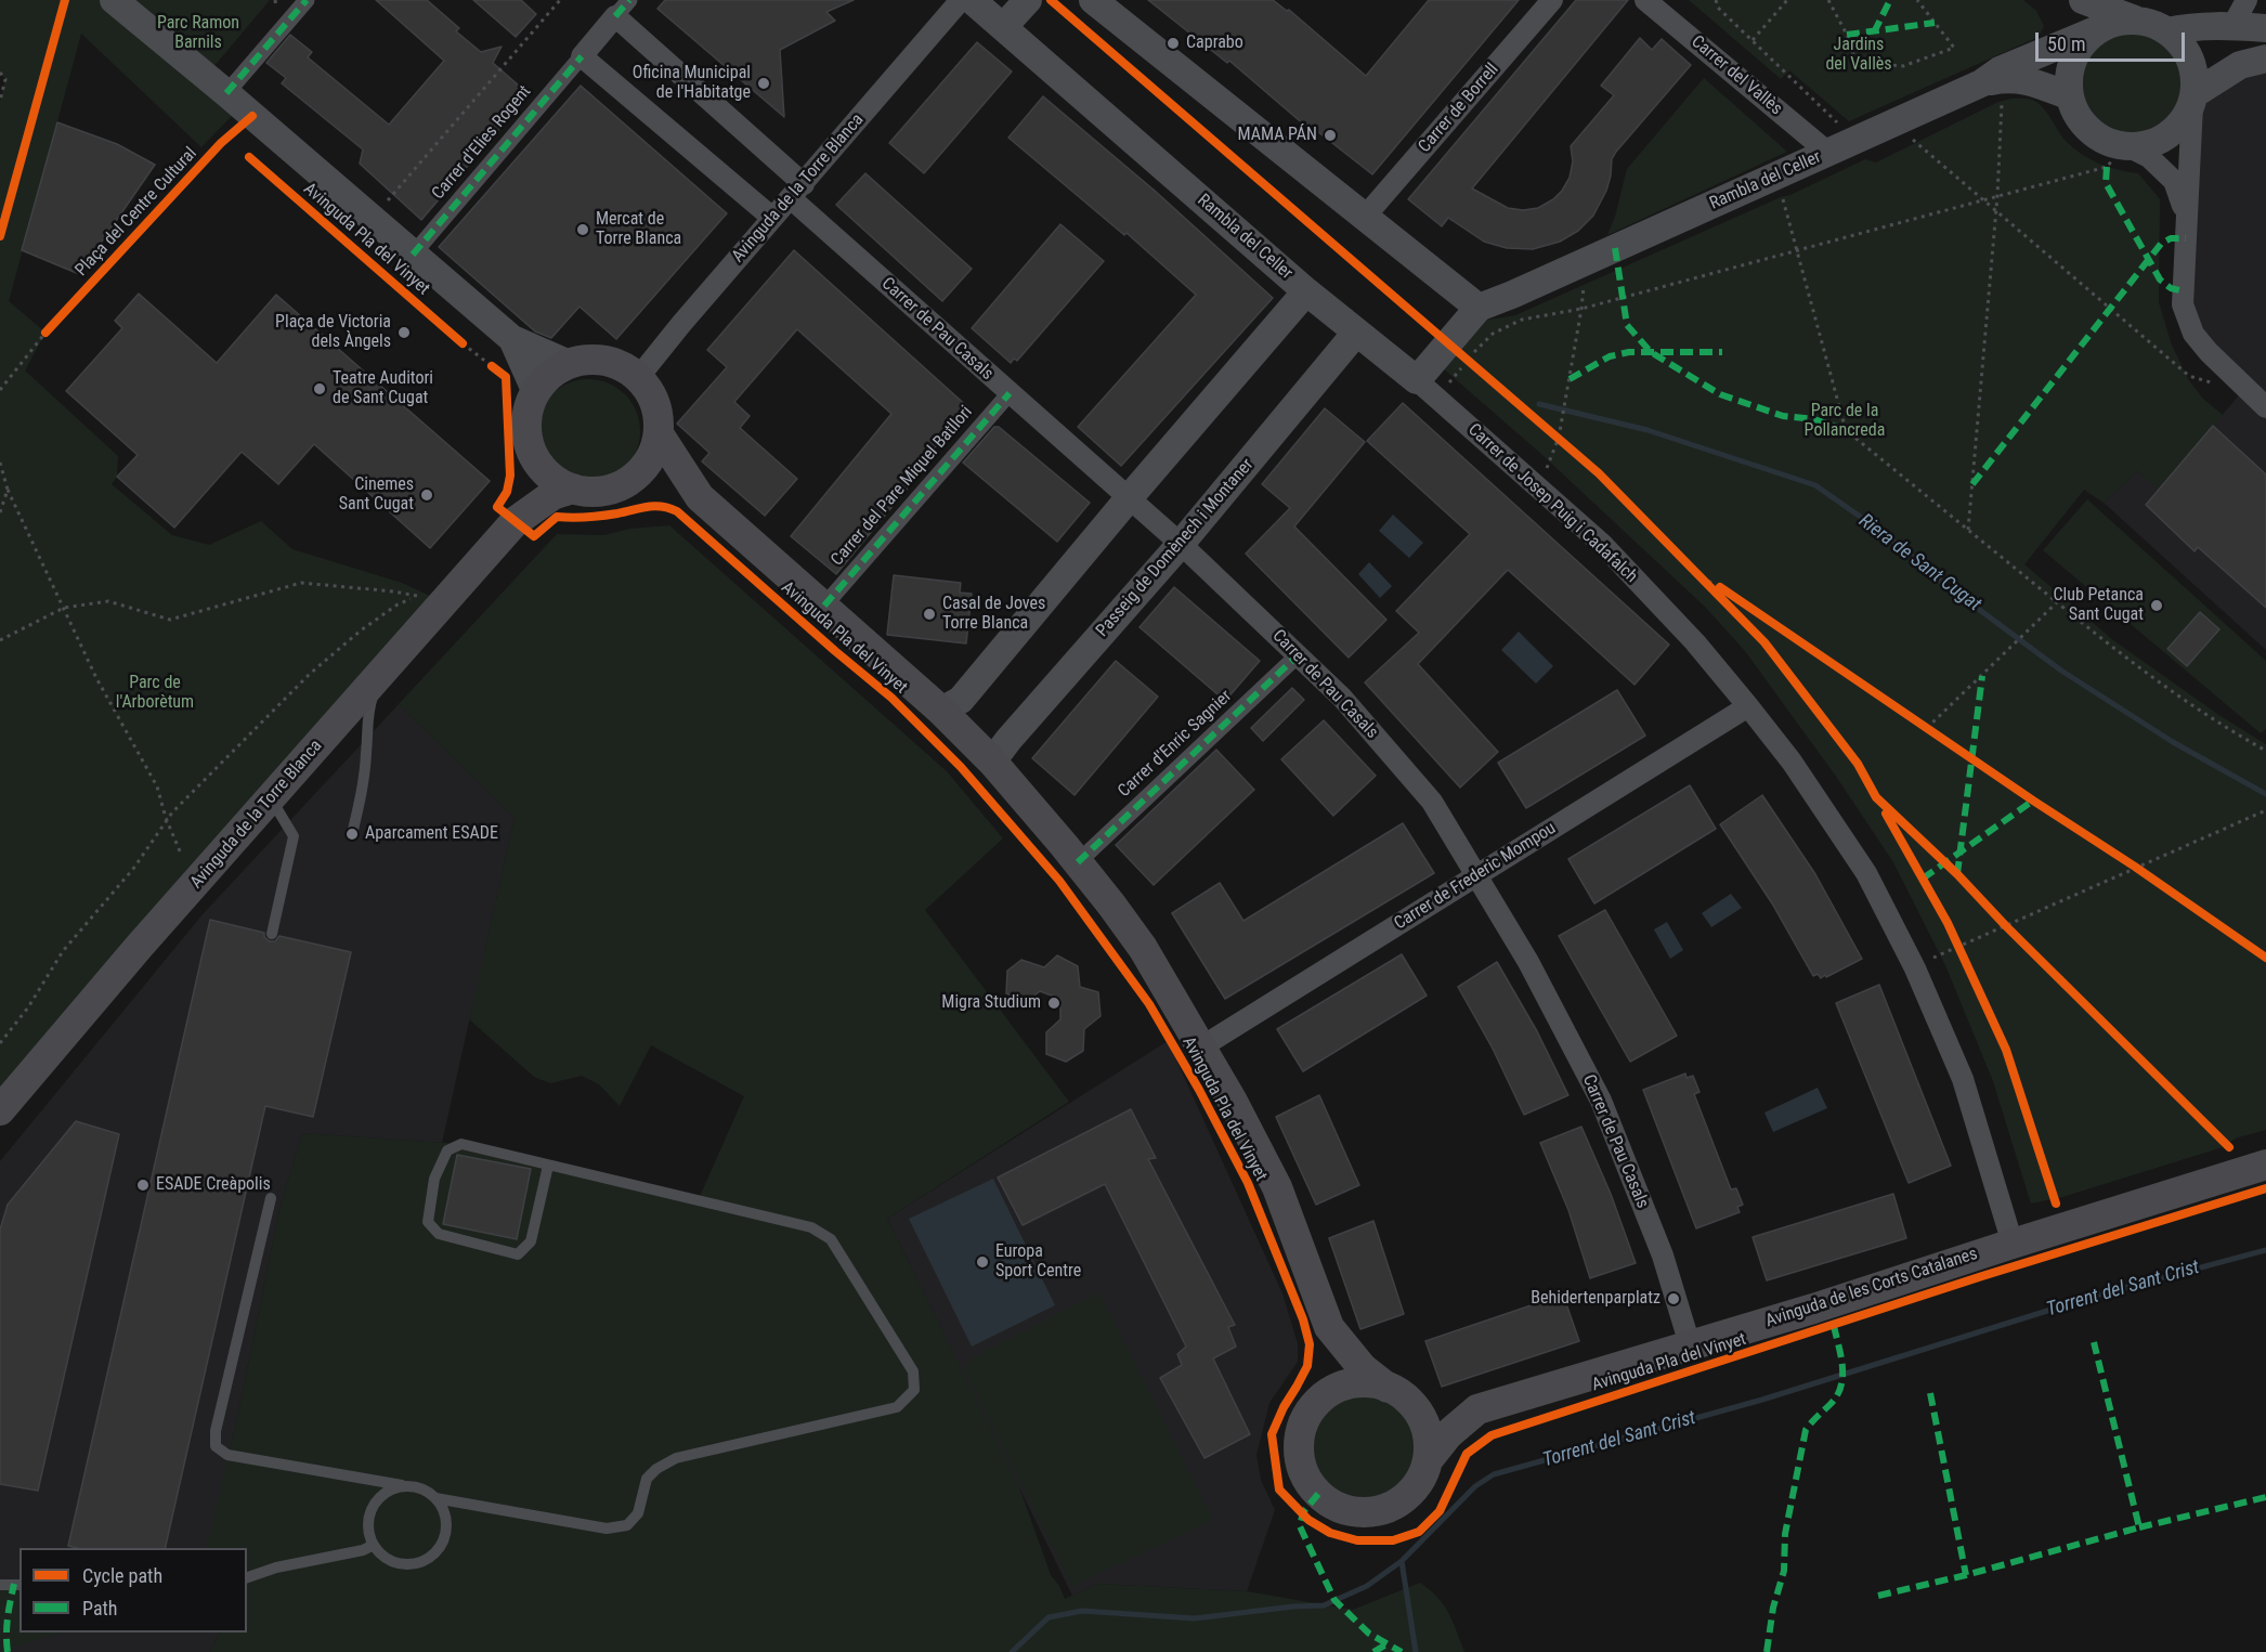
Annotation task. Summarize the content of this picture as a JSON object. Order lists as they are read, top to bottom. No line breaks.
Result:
{"streets":{"main road":["Avinguda de la Torre Blanca","Avinguda Pla del Vinyet","Avinguda de les Corts Catalanes"],"street":["Carrer del Vallès","Carrer de Borrell","Carrer d'Elies Rogent","Rambla del Celler","Carrer de Pau Casals","Carrer del Pare Miquel Batllori","Carrer de Josep Puig i Cadafalch","Passeig de Domènech i Montaner","Carrer d'Enric Sagnier","Carrer de Frederic Mompou"],"cycle path":["Plaça del Centre Cultural"]},"crossings":[["Carrer del Vallès","Rambla del Celler"],["Carrer d'Elies Rogent","Avinguda Pla del Vinyet"],["Rambla del Celler","Carrer de Josep Puig i Cadafalch"],["Rambla del Celler","Passeig de Domènech i Montaner"],["Avinguda de la Torre Blanca","Avinguda Pla del Vinyet"],["Avinguda de la Torre Blanca","Carrer de Pau Casals"],["Avinguda Pla del Vinyet","Carrer del Pare Miquel Batllori"],["Avinguda Pla del Vinyet","Passeig de Domènech i Montaner"],["Avinguda Pla del Vinyet","Carrer d'Enric Sagnier"],["Avinguda Pla del Vinyet","Carrer de Frederic Mompou"],["Avinguda Pla del Vinyet","Avinguda de les Corts Catalanes"],["Carrer de Pau Casals","Carrer del Pare Miquel Batllori"],["Carrer de Pau Casals","Passeig de Domènech i Montaner"],["Carrer de Pau Casals","Carrer d'Enric Sagnier"],["Carrer de Pau Casals","Carrer de Frederic Mompou"],["Carrer de Pau Casals","Avinguda de les Corts Catalanes"],["Carrer de Josep Puig i Cadafalch","Carrer de Frederic Mompou"],["Carrer de Josep Puig i Cadafalch","Avinguda de les Corts Catalanes"]],"water":["Riera de Sant Cugat","Torrent del Sant Crist"],"parks":["Parc Ramon Barnils","Jardins del Vallès","Parc de la Pollancreda","Parc de l'Arborètum"],"places":["Caprabo","Oficina Municipal de l'Habitatge","MAMA PÁN","Mercat de Torre Blanca","Plaça de Victoria dels Àngels","Teatre Auditori de Sant Cugat","Cinemes Sant Cugat","Club Petanca Sant Cugat","Casal de Joves Torre Blanca","Aparcament ESADE","Migra Studium","ESADE Creàpolis","Europa Sport Centre","Behidertenparplatz"],"legend":["Cycle path","Path"],"scale_bar":"50 m"}
